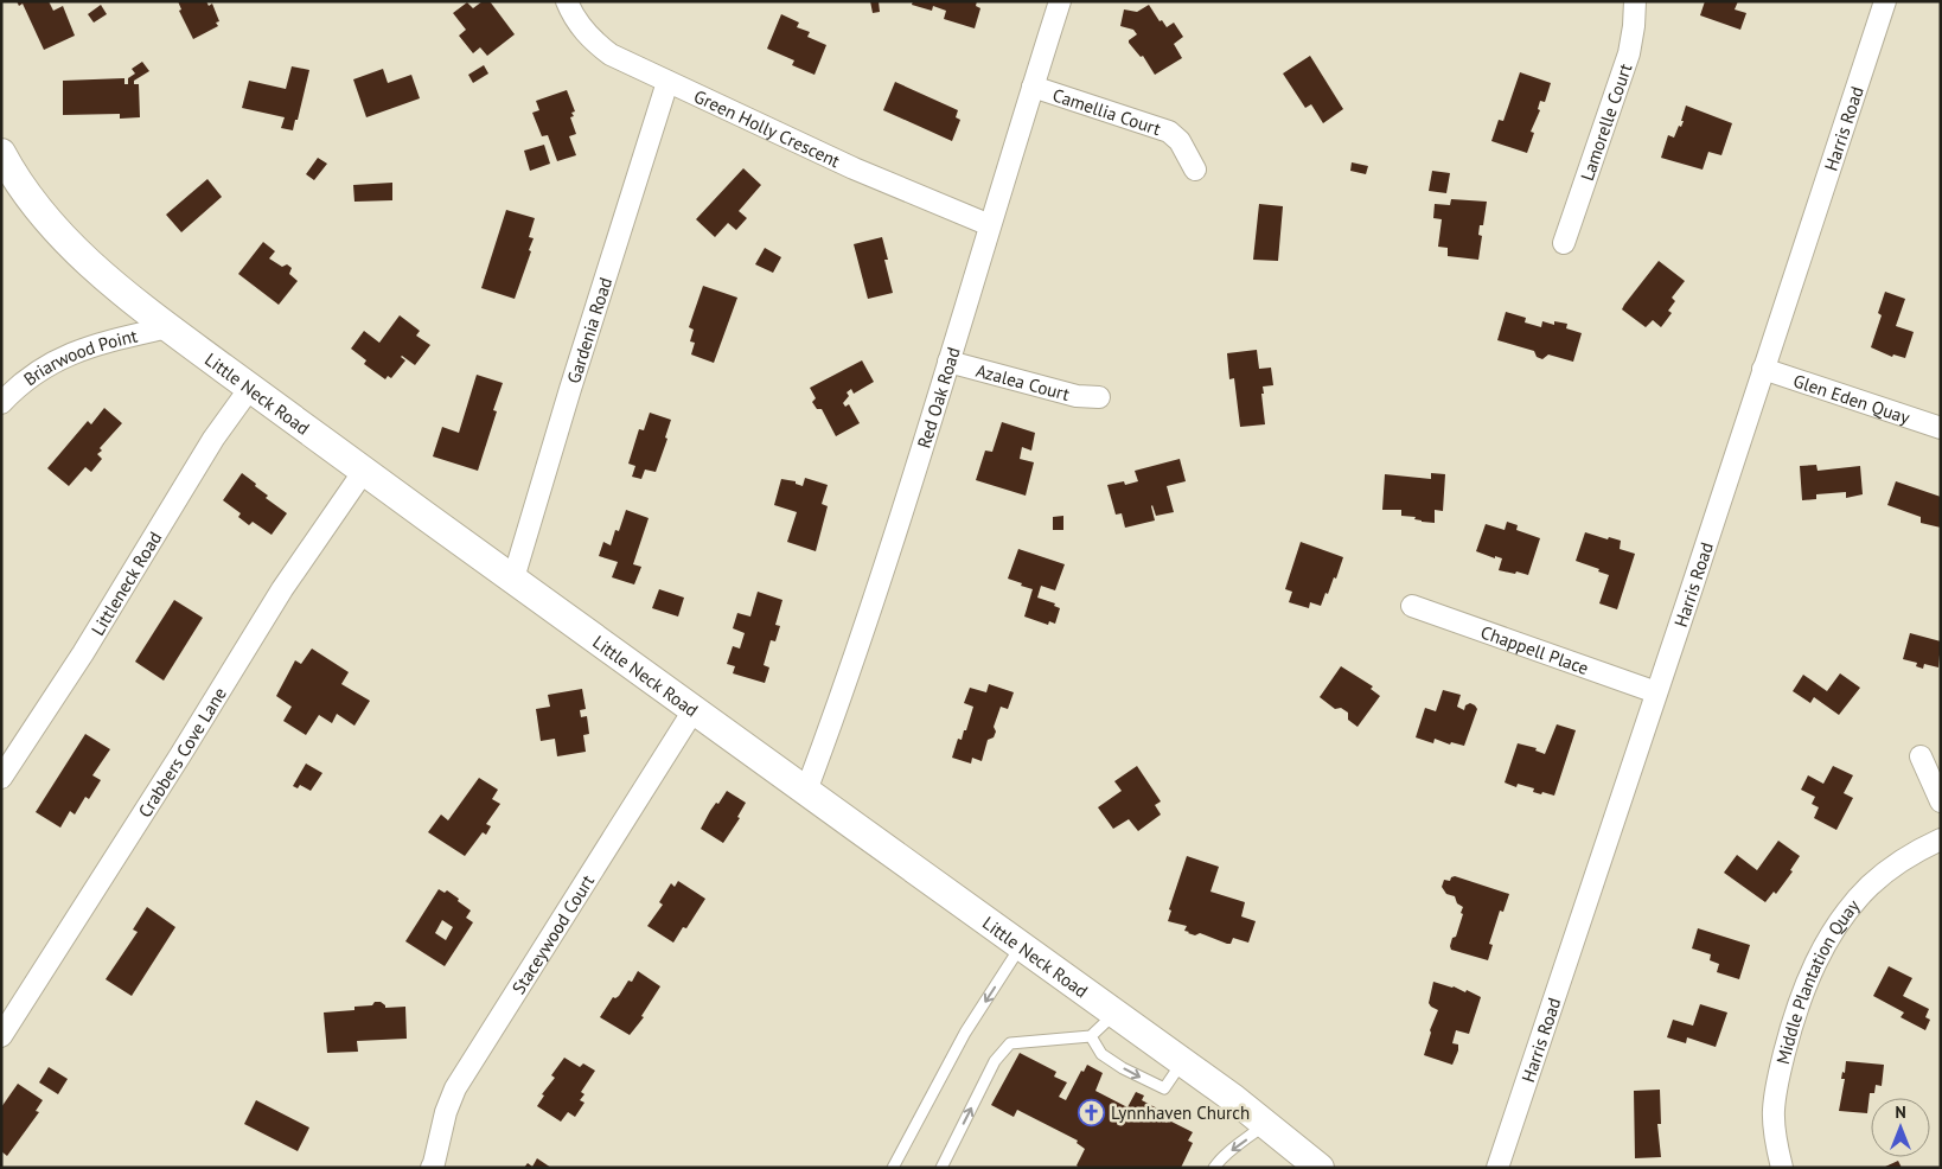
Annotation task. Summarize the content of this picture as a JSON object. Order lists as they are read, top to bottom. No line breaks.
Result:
{"streets":{"street":["Camellia Court","Lamorelle Court","Green Holly Crescent","Harris Road","Gardenia Road","Briarwood Point","Azalea Court","Little Neck Road","Red Oak Road","Glen Eden Quay","Littleneck Road","Chappell Place","Crabbers Cove Lane","Staceywood Court","Middle Plantation Quay"]},"crossings":[["Camellia Court","Red Oak Road"],["Green Holly Crescent","Gardenia Road"],["Green Holly Crescent","Red Oak Road"],["Harris Road","Glen Eden Quay"],["Harris Road","Chappell Place"],["Gardenia Road","Little Neck Road"],["Briarwood Point","Little Neck Road"],["Azalea Court","Red Oak Road"],["Little Neck Road","Red Oak Road"],["Little Neck Road","Littleneck Road"],["Little Neck Road","Crabbers Cove Lane"],["Little Neck Road","Staceywood Court"]],"places":{"church":["Lynnhaven Church"]},"north":"top"}
